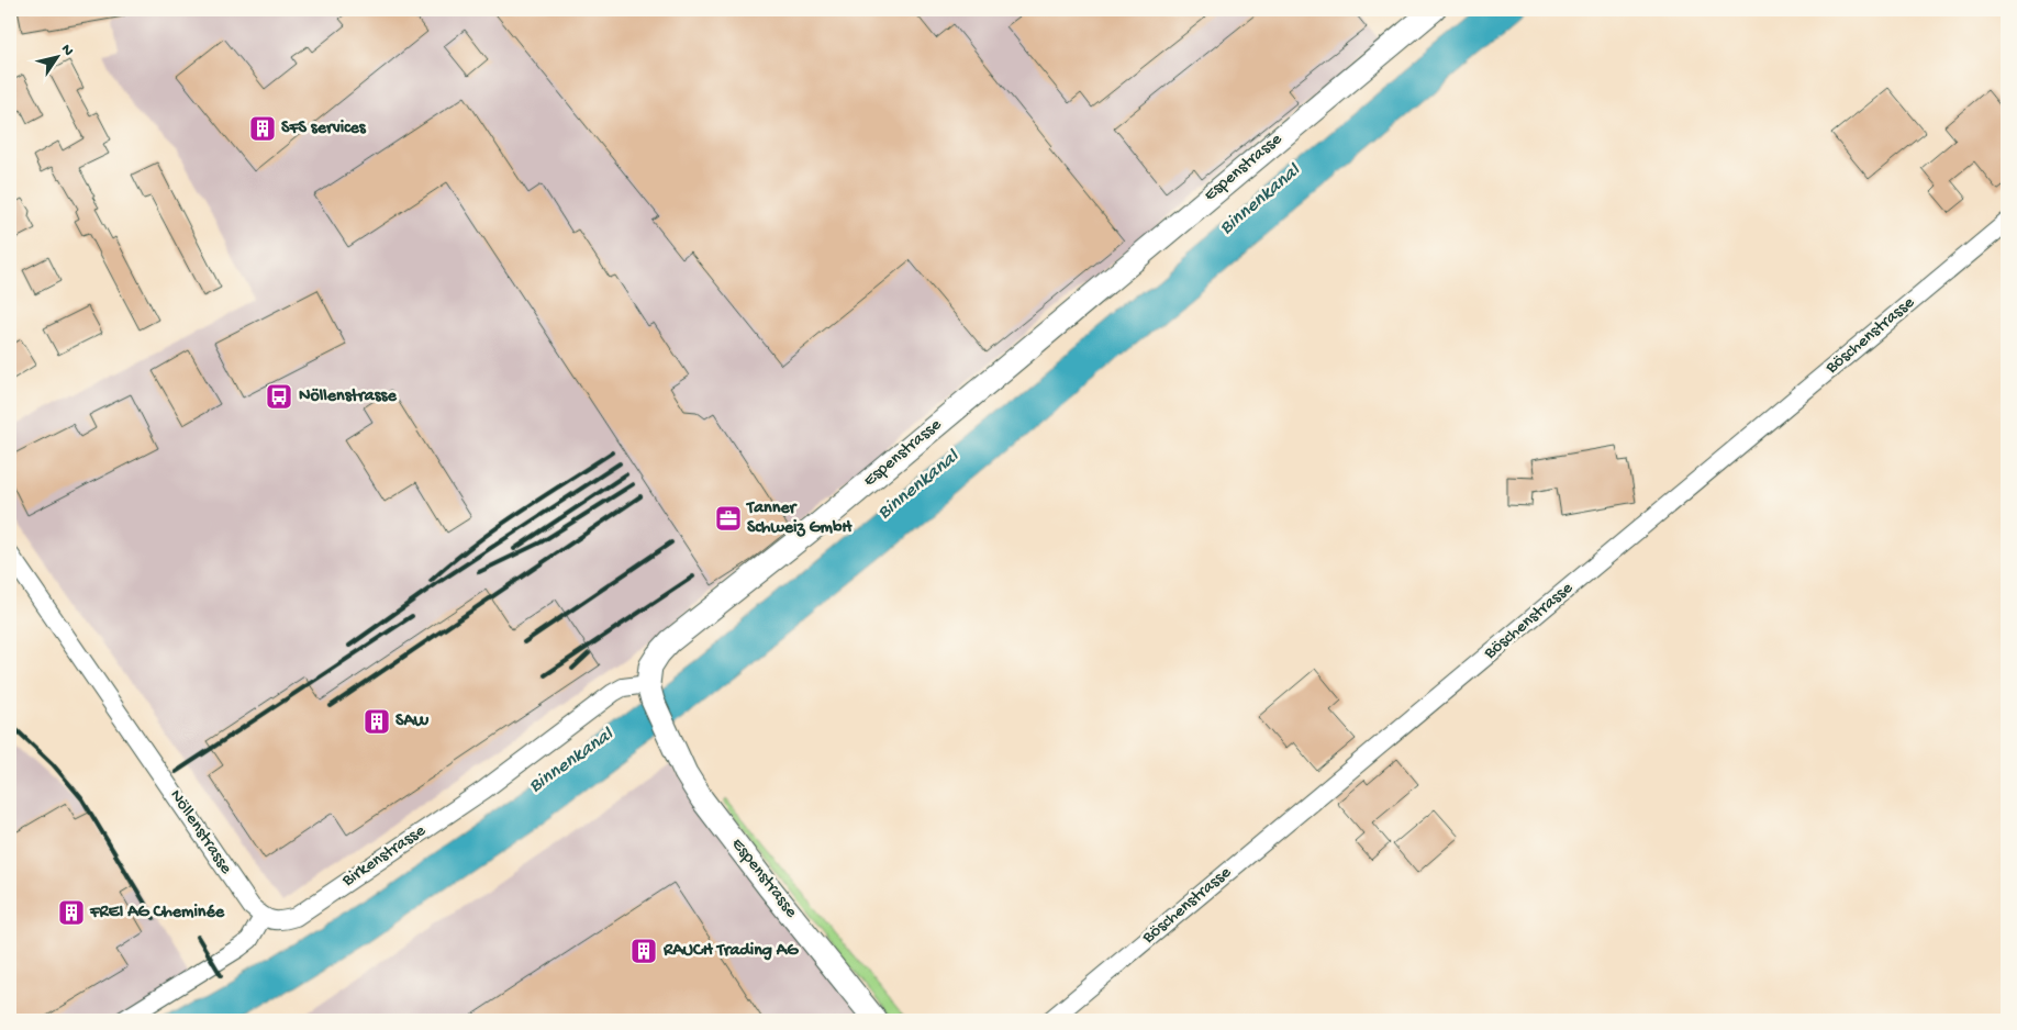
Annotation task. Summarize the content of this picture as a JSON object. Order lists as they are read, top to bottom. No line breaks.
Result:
{"streets":{"street":["Espenstrasse","Böschenstrasse","Nöllenstrasse","Birkenstrasse"]},"crossings":[["Espenstrasse","Birkenstrasse"],["Nöllenstrasse","Birkenstrasse"]],"water":["Binnenkanal"],"places":{"building":["SFS services","SAW","FREI AG Cheminée","RAUCH Trading AG"],"bus stop":["Nöllenstrasse"],"office":["Tanner Schweiz GmbH"]},"north":"top right"}
